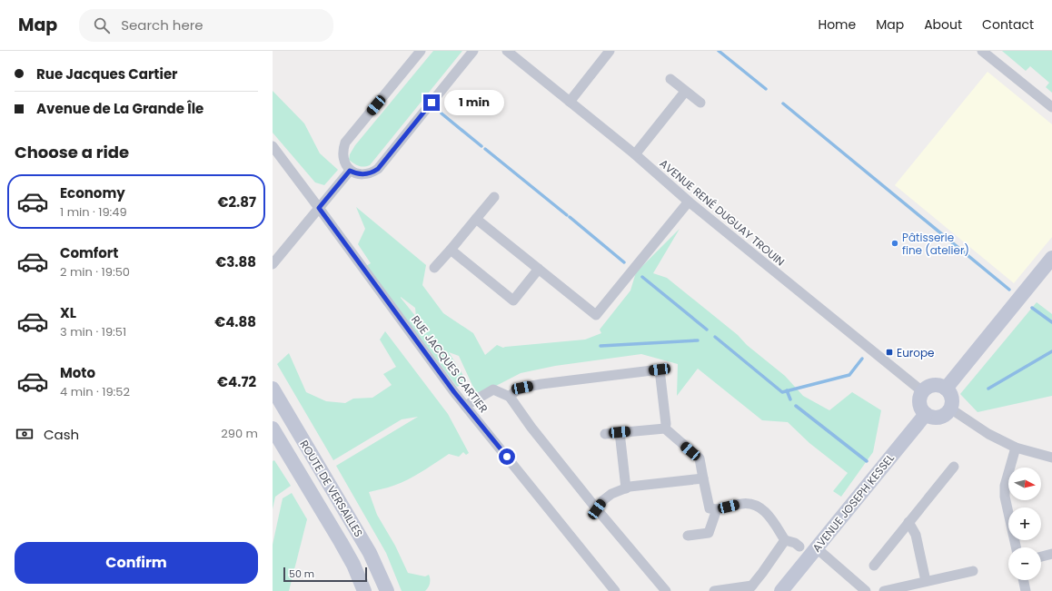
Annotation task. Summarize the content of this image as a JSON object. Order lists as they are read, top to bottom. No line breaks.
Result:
{"streets":{"street":["AVENUE RENÉ DUGUAY TROUIN","RUE JACQUES CARTIER","ROUTE DE VERSAILLES","AVENUE JOSEPH KESSEL"]},"crossings":[["AVENUE RENÉ DUGUAY TROUIN","AVENUE JOSEPH KESSEL"]],"places":{"other":["Pâtisserie fine (atelier)"],"transit":["Europe"]},"scale_bar":"50 m","north":"right","page":{"header":"Map","search":"Search here","nav":["Home","Map","About","Contact"],"banner":["Rue Jacques Cartier","Avenue de La Grande Île"],"bubble":"1 min","heading":"Choose a ride","list":[{"name":"Economy","note":"1 min · 19:49","value":"€2.87"},{"name":"Comfort","note":"2 min · 19:50","value":"€3.88"},{"name":"XL","note":"3 min · 19:51","value":"€4.88"},{"name":"Moto","note":"4 min · 19:52","value":"€4.72"}],"pay":["Cash","290 m"],"map_buttons":["+","−"],"buttons":"Confirm","scale":"50 m"}}
